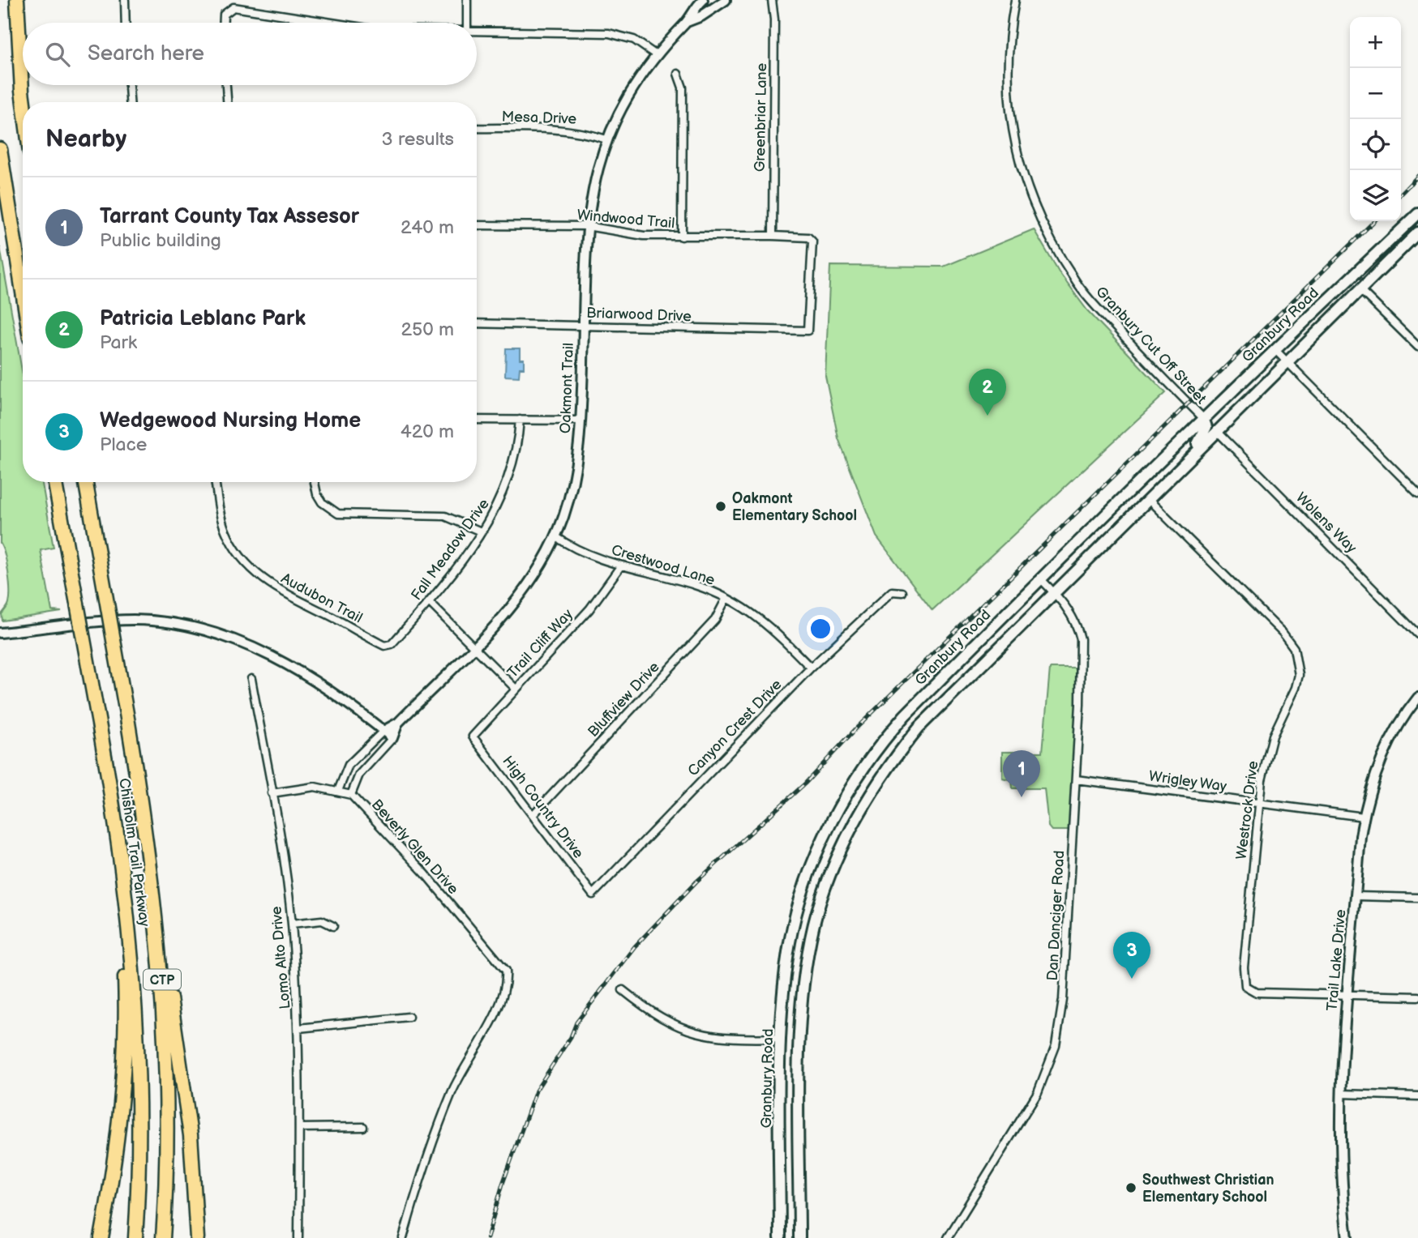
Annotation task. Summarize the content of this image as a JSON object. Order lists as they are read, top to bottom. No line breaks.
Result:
{"streets":{"highway":["Chisholm Trail Parkway","CTP"],"main road":["Granbury Road"],"street":["Mesa Drive","Greenbriar Lane","Windwood Trail","Briarwood Drive","Granbury Cut Off Street","Oakmont Trail","Wolens Way","Fall Meadow Drive","Crestwood Lane","Audubon Trail","Trail Cliff Way","Bluffview Drive","Canyon Crest Drive","Wrigley Way","High Country Drive","Westrock Drive","Beverly Glen Drive","Dan Danciger Road","Lomo Alto Drive","Trail Lake Drive"]},"crossings":[["Mesa Drive","Oakmont Trail"],["Greenbriar Lane","Windwood Trail"],["Windwood Trail","Briarwood Drive"],["Windwood Trail","Oakmont Trail"],["Briarwood Drive","Oakmont Trail"],["Granbury Road","Granbury Cut Off Street"],["Granbury Road","Dan Danciger Road"],["Oakmont Trail","Crestwood Lane"],["Oakmont Trail","Beverly Glen Drive"],["Fall Meadow Drive","Audubon Trail"],["Crestwood Lane","Trail Cliff Way"],["Crestwood Lane","Bluffview Drive"],["Crestwood Lane","Canyon Crest Drive"],["Trail Cliff Way","High Country Drive"],["Bluffview Drive","High Country Drive"],["Canyon Crest Drive","High Country Drive"],["Wrigley Way","Westrock Drive"],["Wrigley Way","Dan Danciger Road"],["Wrigley Way","Trail Lake Drive"],["Westrock Drive","Trail Lake Drive"],["Beverly Glen Drive","Lomo Alto Drive"]],"places":["Oakmont Elementary School","Southwest Christian Elementary School"],"page":{"map_buttons":["+","−"],"search":"Search here","heading":["Nearby","3 results"],"list":[{"mark":"1","name":"Tarrant County Tax Assesor","note":"Public building","value":"240 m"},{"mark":"2","name":"Patricia Leblanc Park","note":"Park","value":"250 m"},{"mark":"3","name":"Wedgewood Nursing Home","note":"Place","value":"420 m"}],"pins":["2","1","3"]}}
